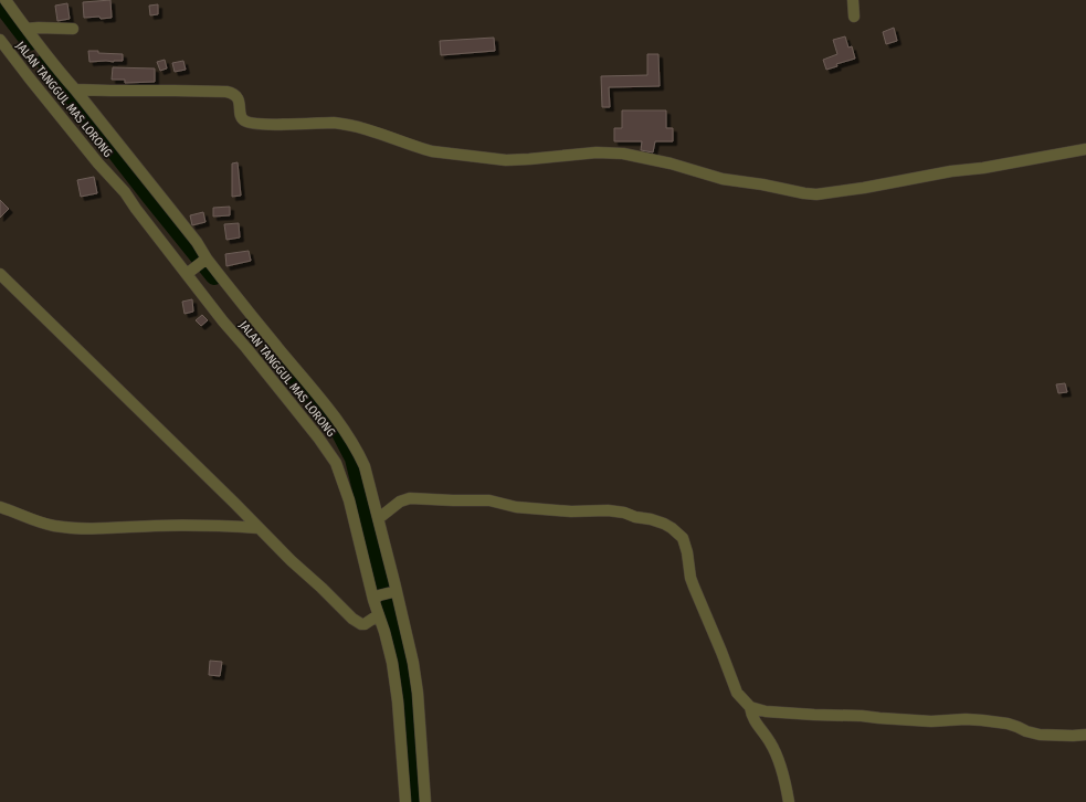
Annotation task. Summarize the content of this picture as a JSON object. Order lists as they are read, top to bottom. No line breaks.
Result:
{"streets":{"street":["JALAN TANGGUL MAS LORONG"]}}
